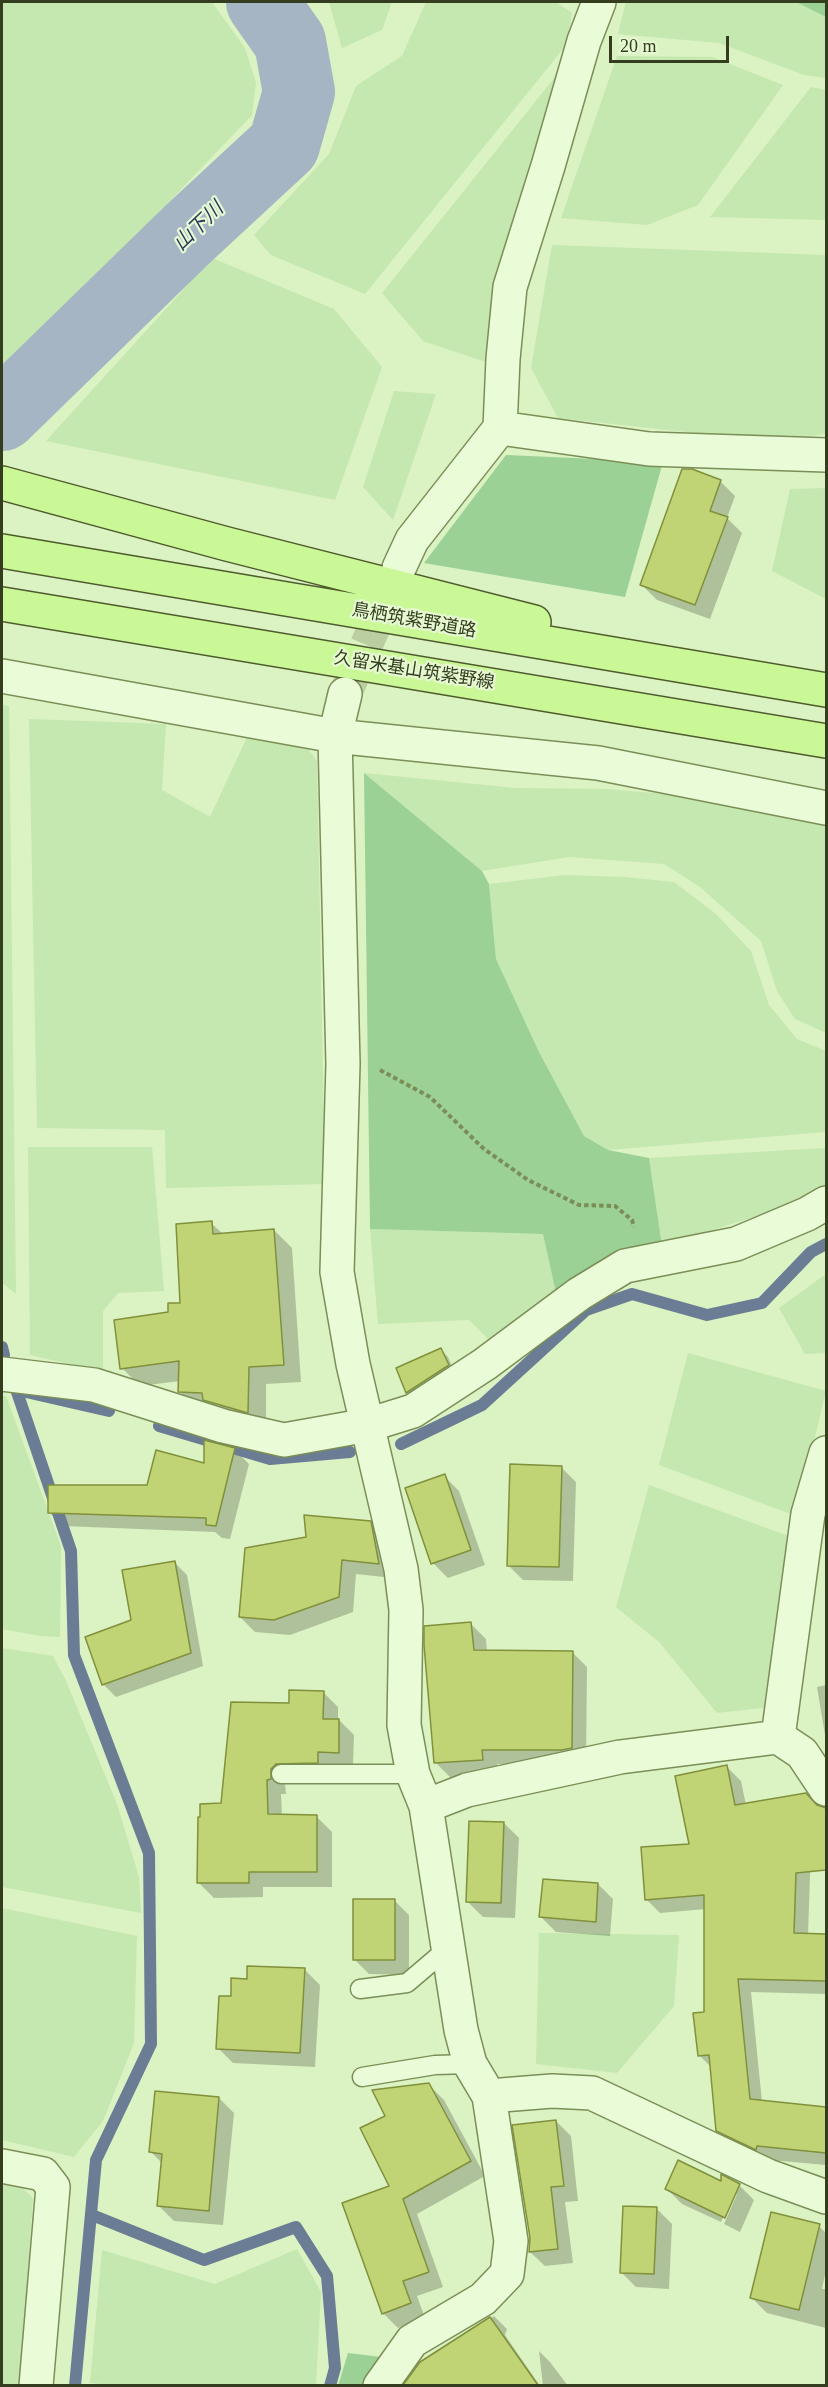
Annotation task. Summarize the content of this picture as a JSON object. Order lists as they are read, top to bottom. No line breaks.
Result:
{"streets":{"main road":["鳥栖筑紫野道路","久留米基山筑紫野線"]},"water":["山下川"],"scale_bar":"20 m"}
